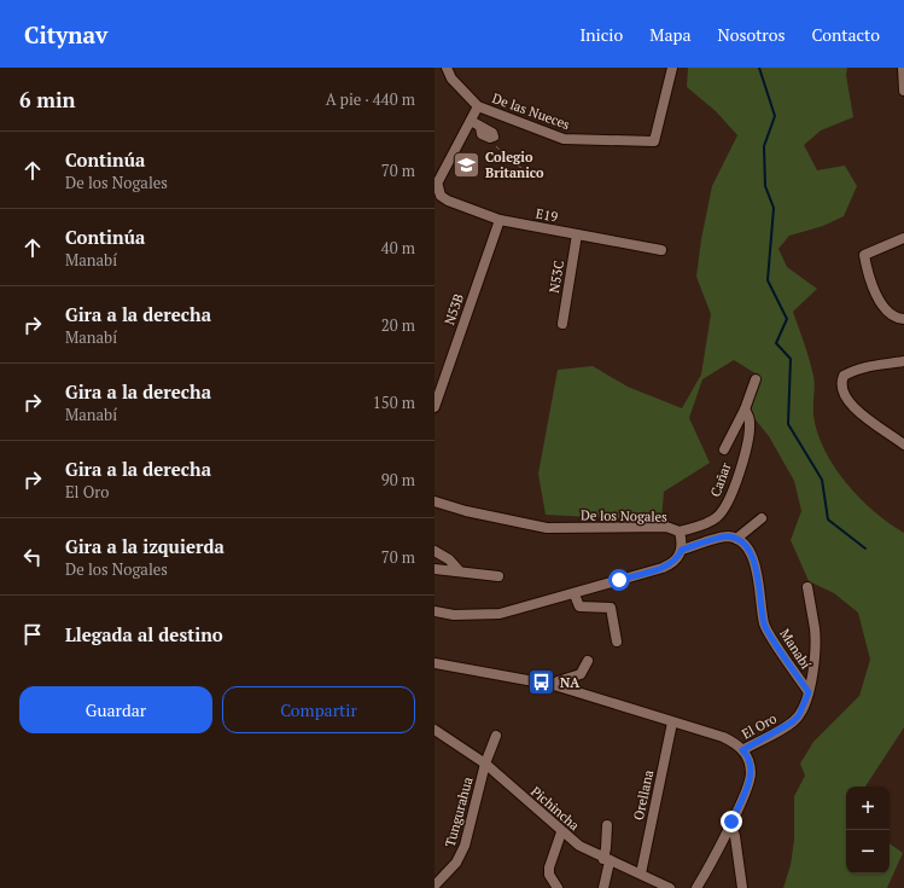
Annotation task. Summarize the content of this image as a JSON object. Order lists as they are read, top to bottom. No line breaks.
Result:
{"streets":{"street":["De las Nueces","E19","N53C","N53B","Cañar","De los Nogales","Manabí","El Oro","Orellana","Pichincha","Tungurahua"]},"crossings":[["E19","N53C"],["E19","N53B"],["Cañar","De los Nogales"],["Manabí","El Oro"],["Orellana","Pichincha"],["Pichincha","Tungurahua"]],"places":{"school or university":["Colegio Britanico"],"bus stop":["NA"]},"page":{"header":"Citynav","nav":["Inicio","Mapa","Nosotros","Contacto"],"heading":["6 min","A pie · 440 m"],"list":[["Continúa","De los Nogales","70 m"],["Continúa","Manabí","40 m"],["Gira a la derecha","Manabí","20 m"],["Gira a la derecha","Manabí","150 m"],["Gira a la derecha","El Oro","90 m"],["Gira a la izquierda","De los Nogales","70 m"],"Llegada al destino"],"buttons":["Guardar","Compartir"],"map_buttons":["+","−"]}}
